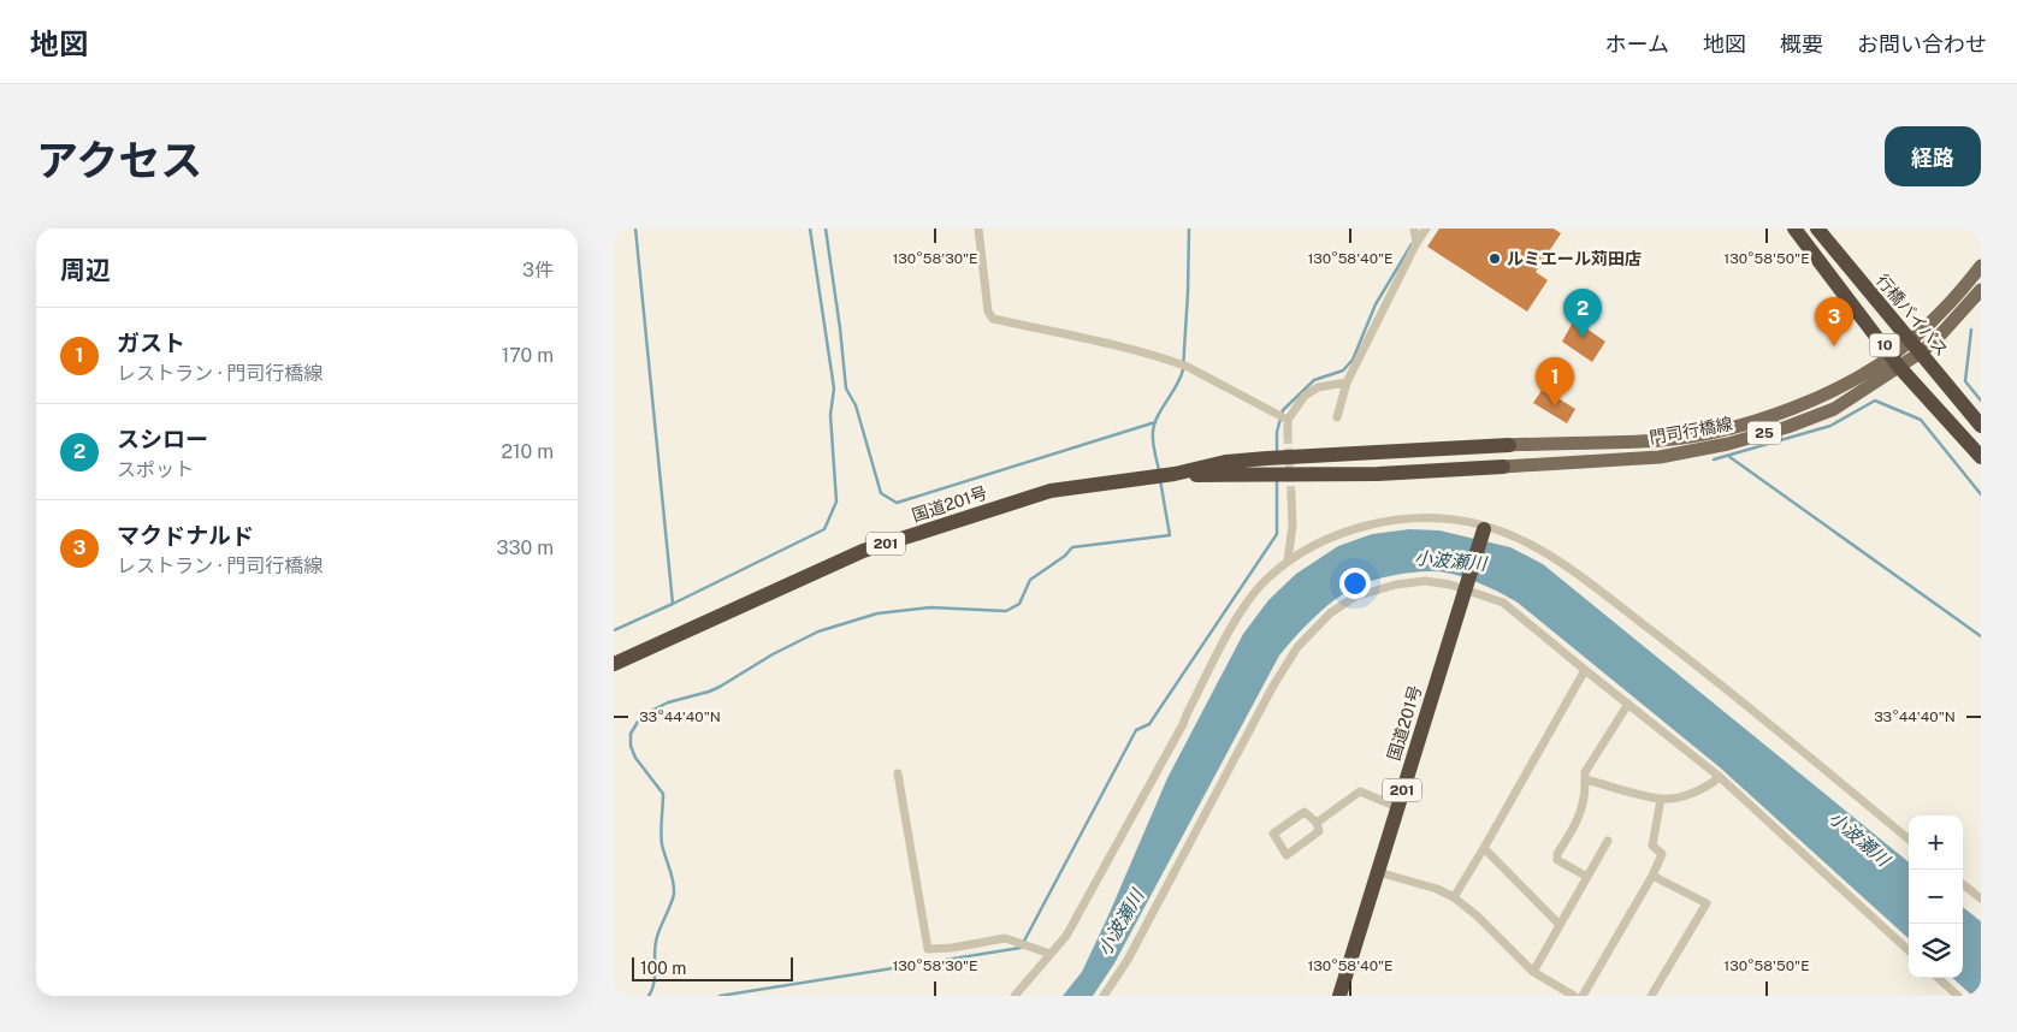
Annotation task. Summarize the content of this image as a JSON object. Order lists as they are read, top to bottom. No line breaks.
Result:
{"streets":{"highway":["行橋バイパス","10","国道201号","201"],"main road":["門司行橋線","25"]},"crossings":[["行橋バイパス","門司行橋線"],["10","門司行橋線"],["門司行橋線","国道201号"]],"water":["小波瀬川"],"places":["ルミエール苅田店"],"scale_bar":"100 m","page":{"header":"地図","nav":["ホーム","地図","概要","お問い合わせ"],"title":"アクセス","buttons":"経路","heading":["周辺","3件"],"pins":["2","3","1"],"list":[{"mark":"1","name":"ガスト","note":"レストラン · 門司行橋線","value":"170 m"},{"mark":"2","name":"スシロー","note":"スポット","value":"210 m"},{"mark":"3","name":"マクドナルド","note":"レストラン · 門司行橋線","value":"330 m"}],"map_buttons":["+","−"],"scale":"100 m"},"coordinates":["130°58'30\"E","130°58'40\"E","130°58'50\"E","33°44'40\"N"]}
